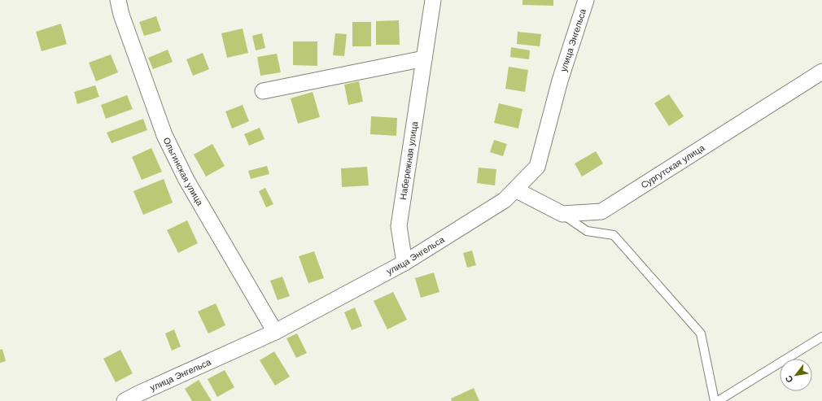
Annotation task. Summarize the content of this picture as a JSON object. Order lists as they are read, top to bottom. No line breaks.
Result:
{"streets":{"street":["улица Энгельса","Набережная улица","Сургутская улица","Ольгинская улица"]},"crossings":[["улица Энгельса","Набережная улица"],["улица Энгельса","Ольгинская улица"]],"north":"bottom left"}
